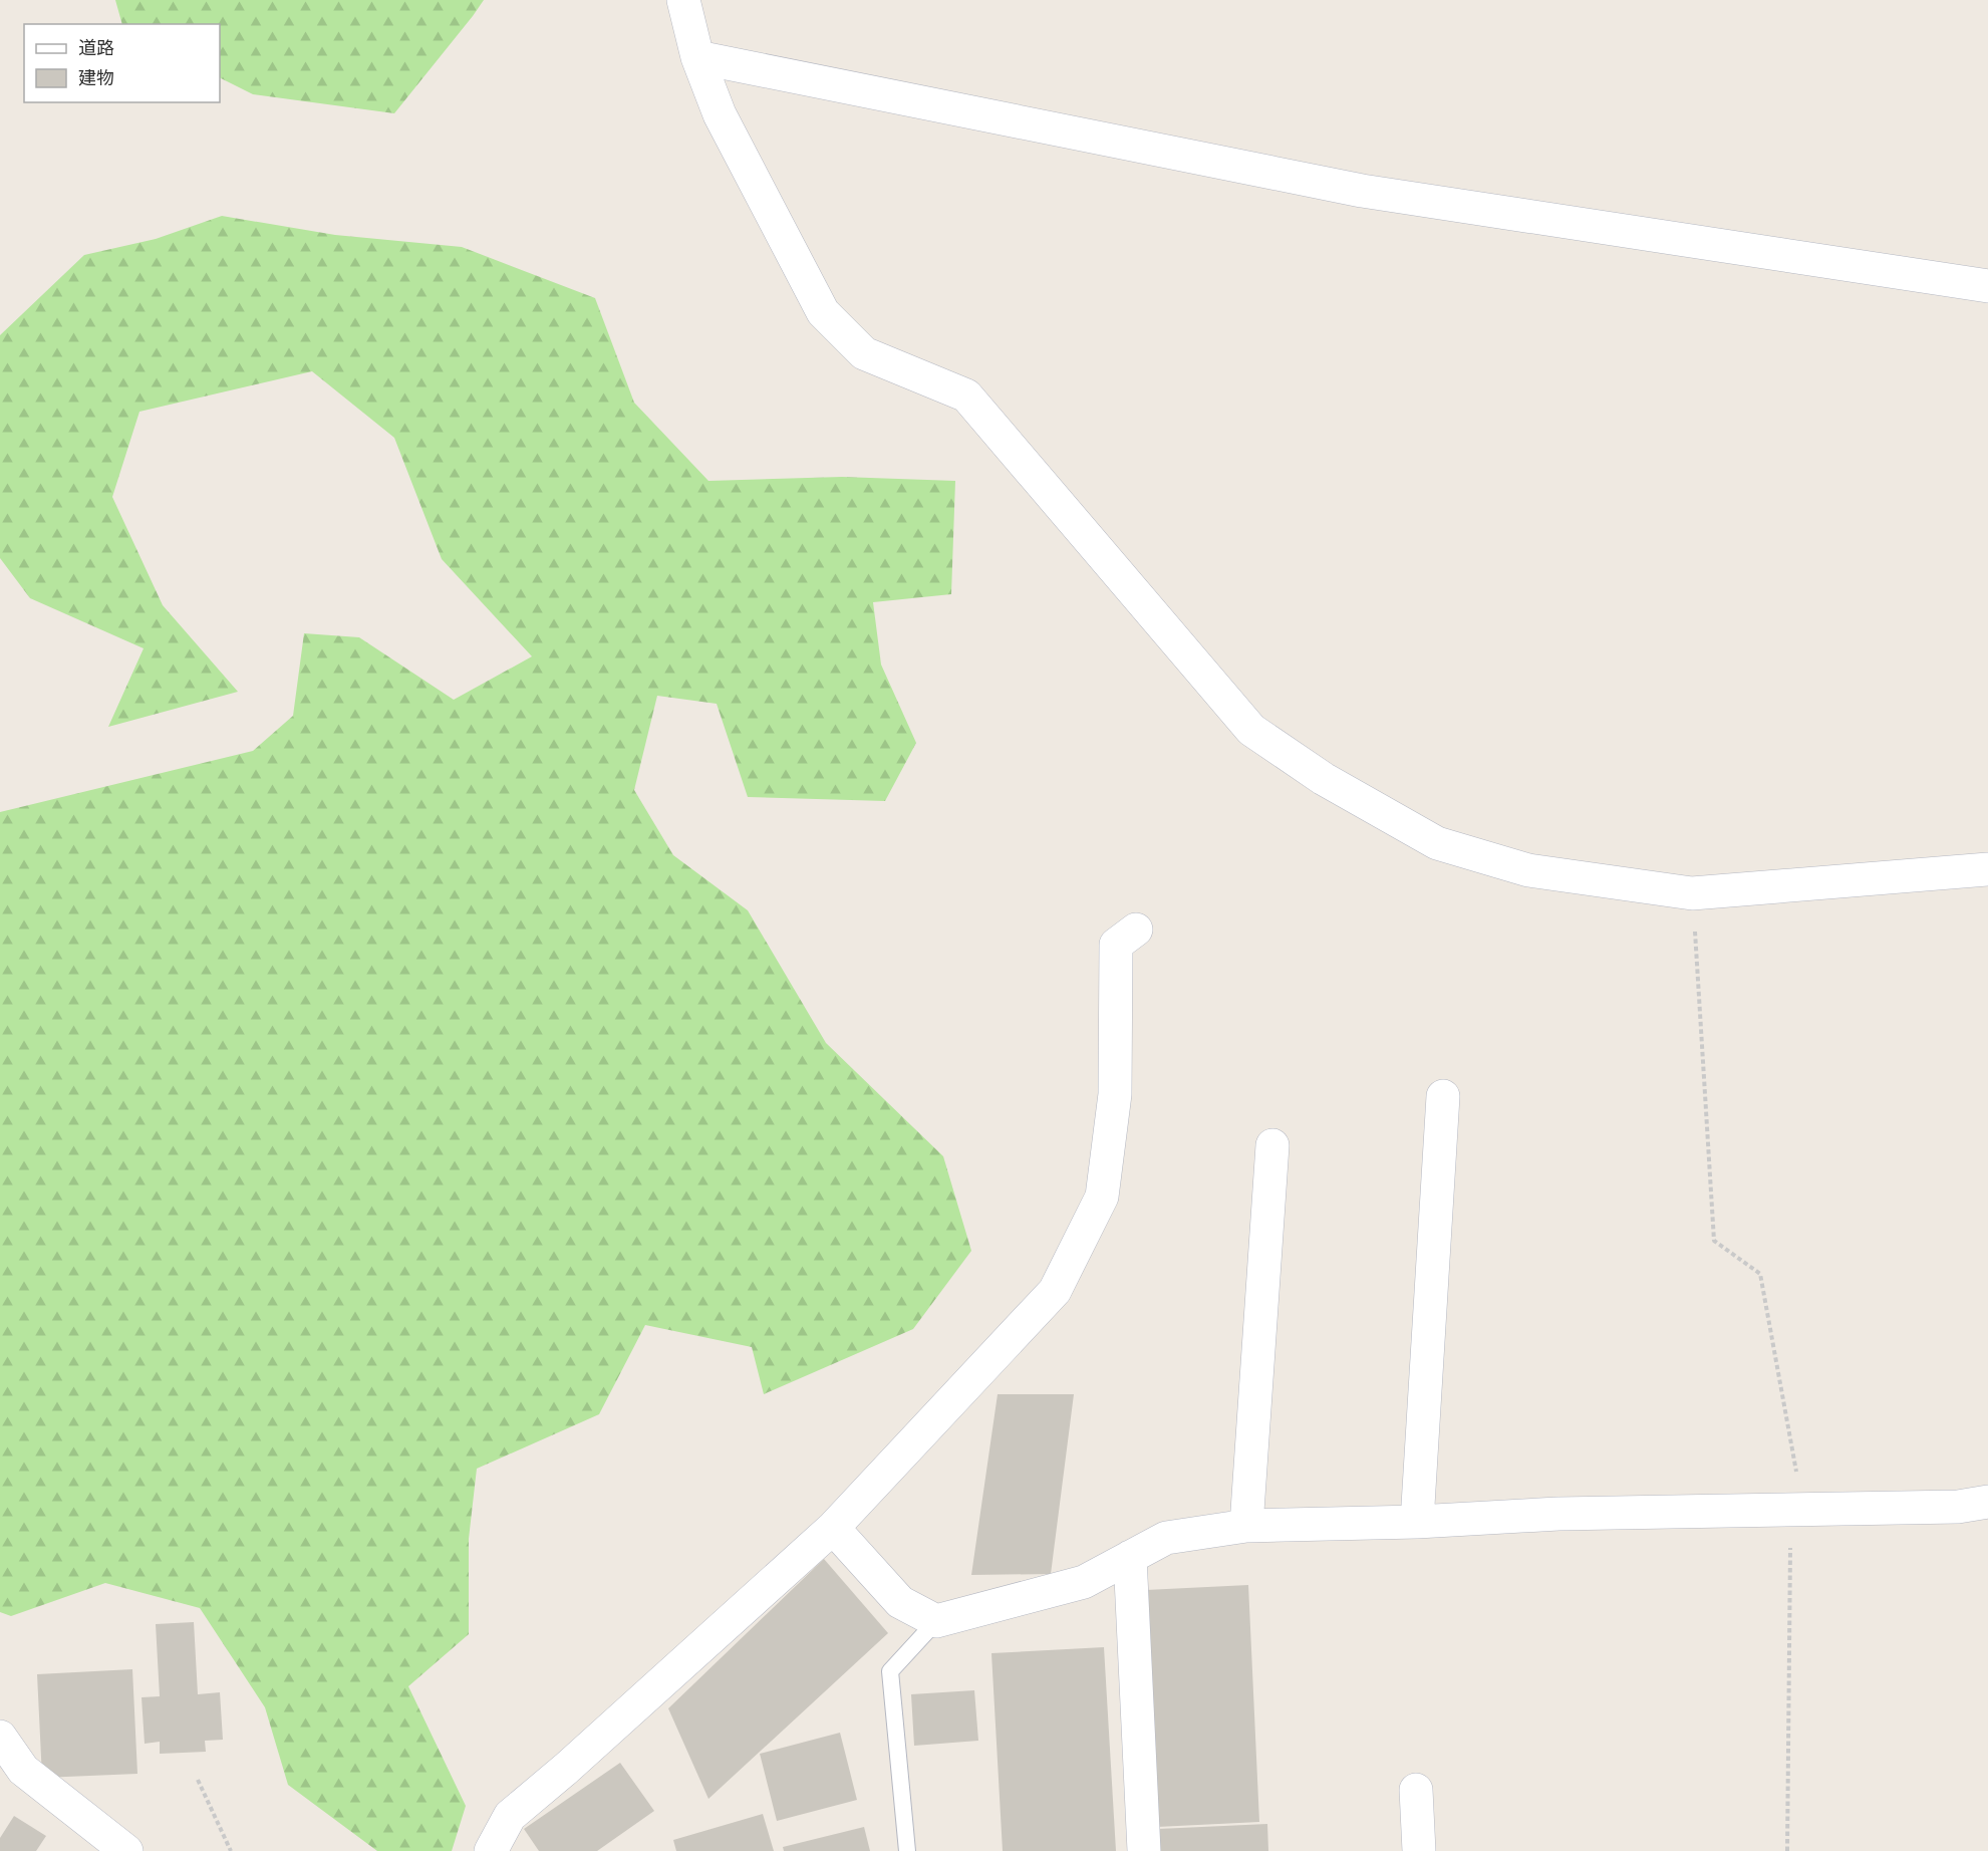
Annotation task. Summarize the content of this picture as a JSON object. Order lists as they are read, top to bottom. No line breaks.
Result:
{"legend":["道路","建物"]}
